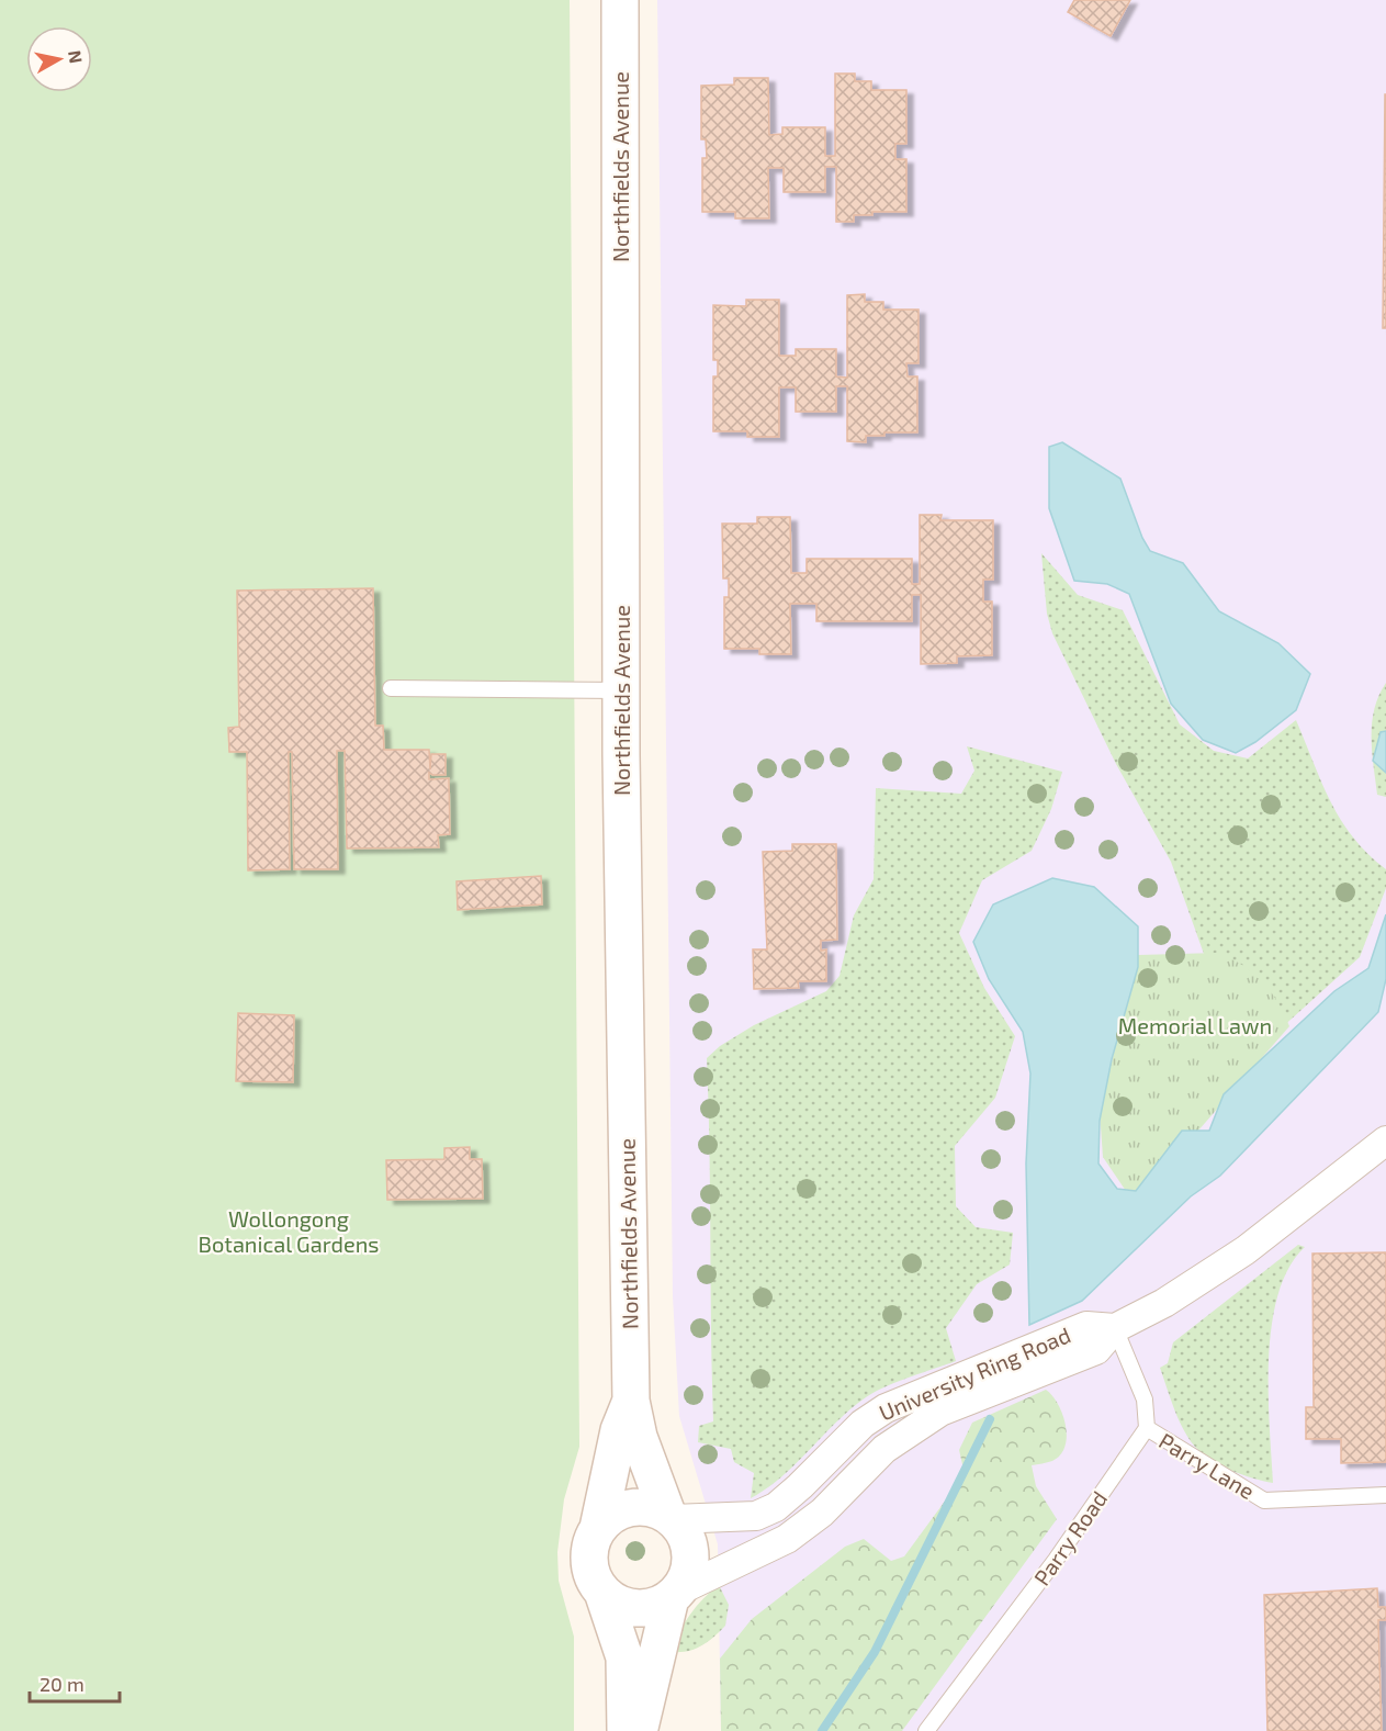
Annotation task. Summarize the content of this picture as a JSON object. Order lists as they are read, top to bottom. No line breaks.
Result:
{"streets":{"main road":["Northfields Avenue"],"street":["University Ring Road"],"lane":["Parry Lane","Parry Road"]},"crossings":[["Northfields Avenue","University Ring Road"],["Parry Lane","Parry Road"]],"parks":["Memorial Lawn","Wollongong Botanical Gardens"],"scale_bar":"20 m","north":"right"}
